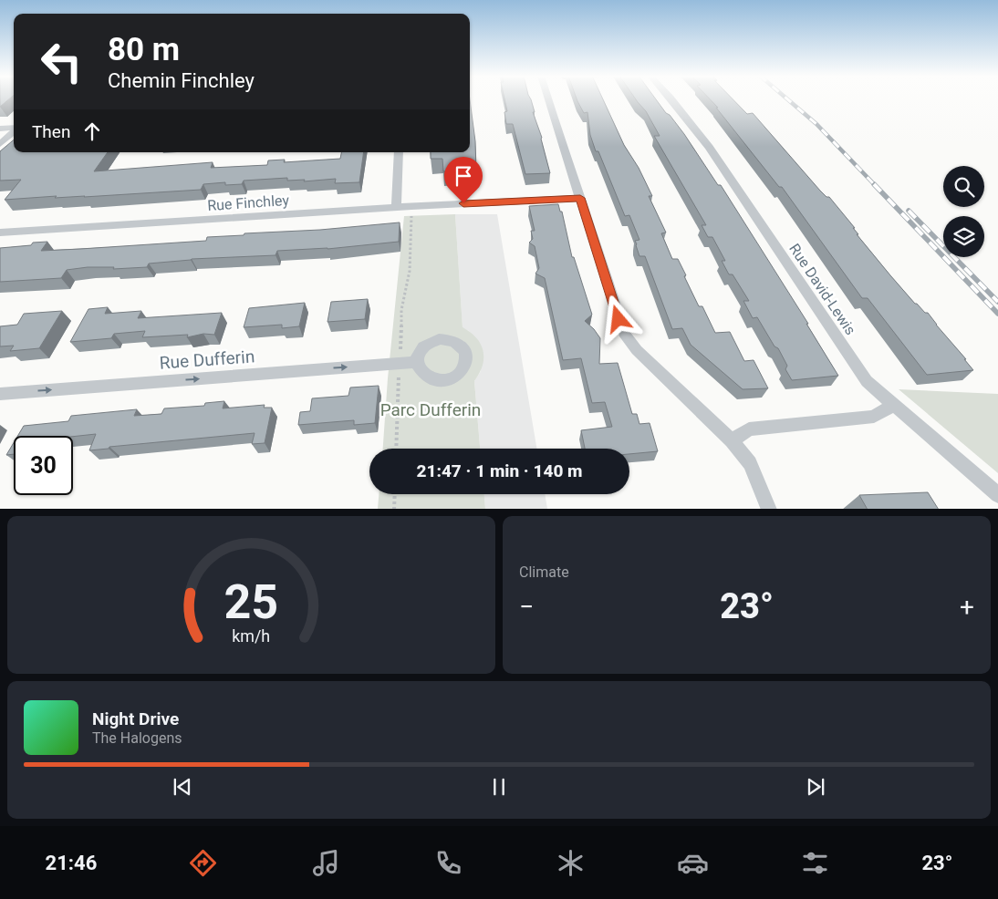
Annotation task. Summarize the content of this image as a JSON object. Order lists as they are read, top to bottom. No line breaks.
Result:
{"streets":{"street":["Rue Finchley","Rue David-Lewis","Rue Dufferin"]},"one_way":["Rue Dufferin"],"parks":["Parc Dufferin"],"page":{"turn":["80 m","Chemin Finchley"],"then":"Then","limit":"30","trip":"21:47 · 1 min · 140 m","tile":"Climate","heat":["−","23°","+"],"song":["Night Drive","The Halogens"],"tabs":["21:46","23°"],"gauge":["25","km/h"]}}
